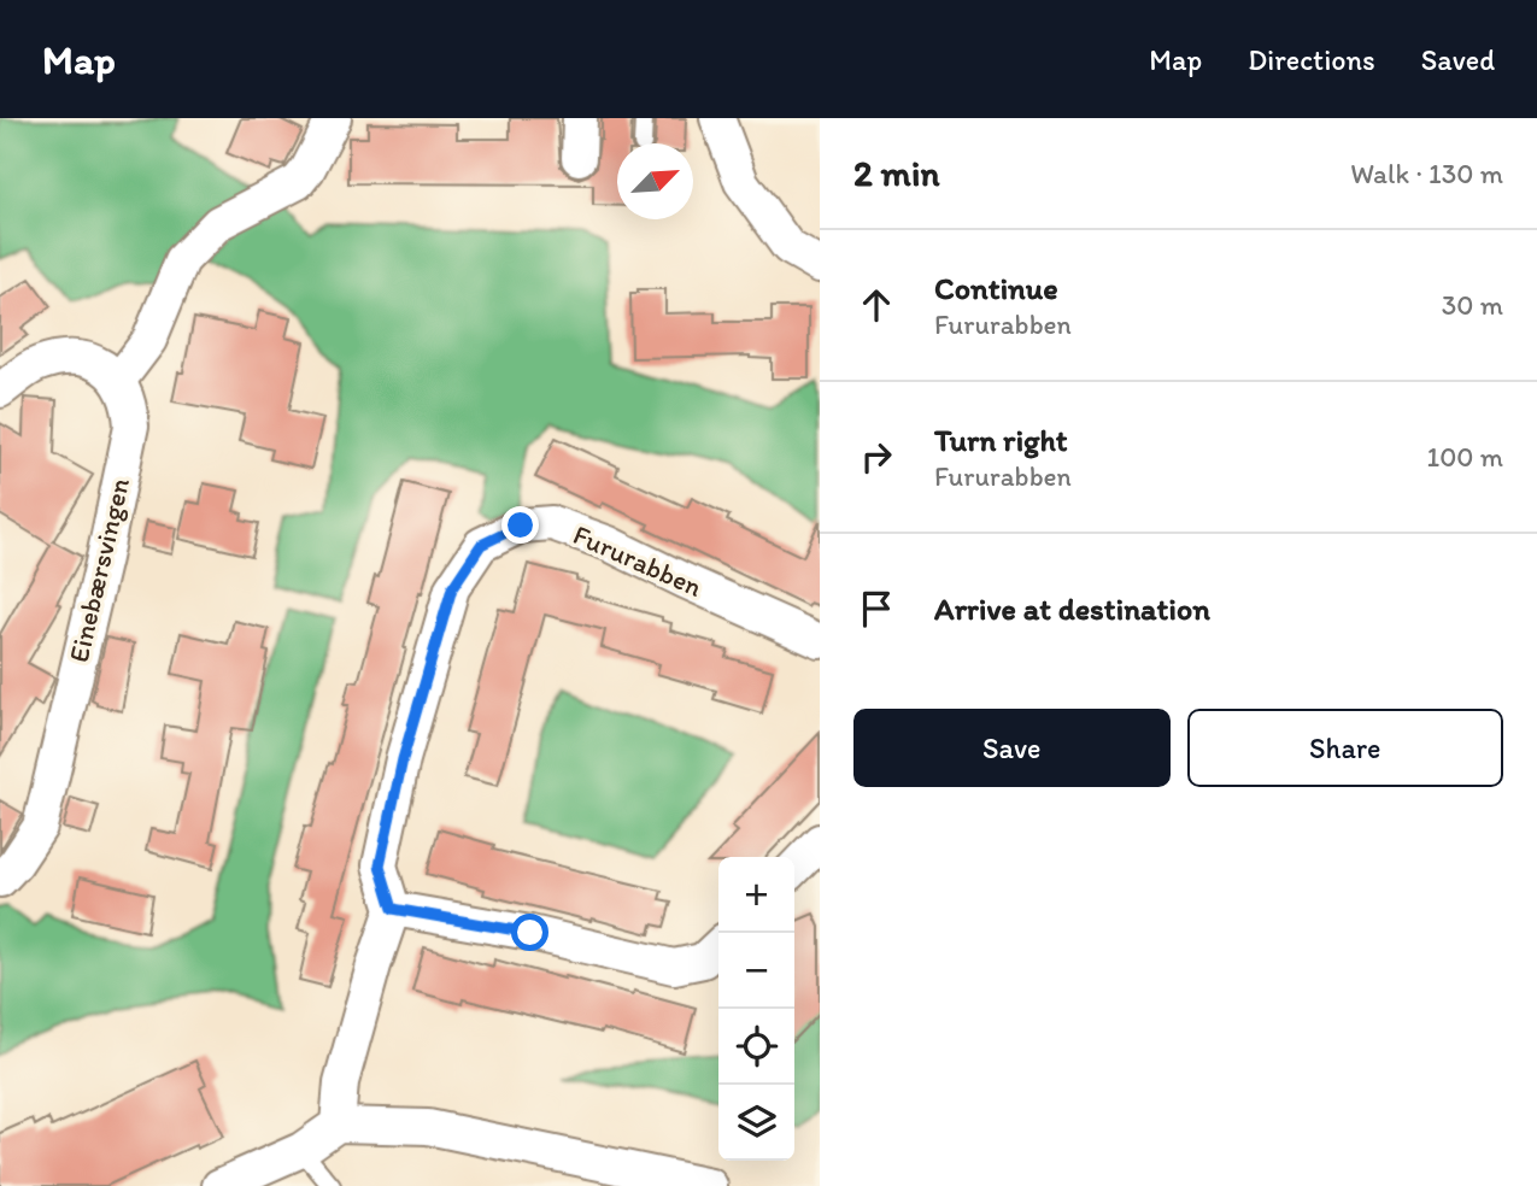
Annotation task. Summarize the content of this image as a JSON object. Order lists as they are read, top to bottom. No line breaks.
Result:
{"streets":{"street":["Fururabben","Einebærsvingen"]},"north":"top right","page":{"header":"Map","nav":["Map","Directions","Saved"],"heading":["2 min","Walk · 130 m"],"list":[["Continue","Fururabben","30 m"],["Turn right","Fururabben","100 m"],"Arrive at destination"],"buttons":["Save","Share"],"map_buttons":["+","−"]}}
